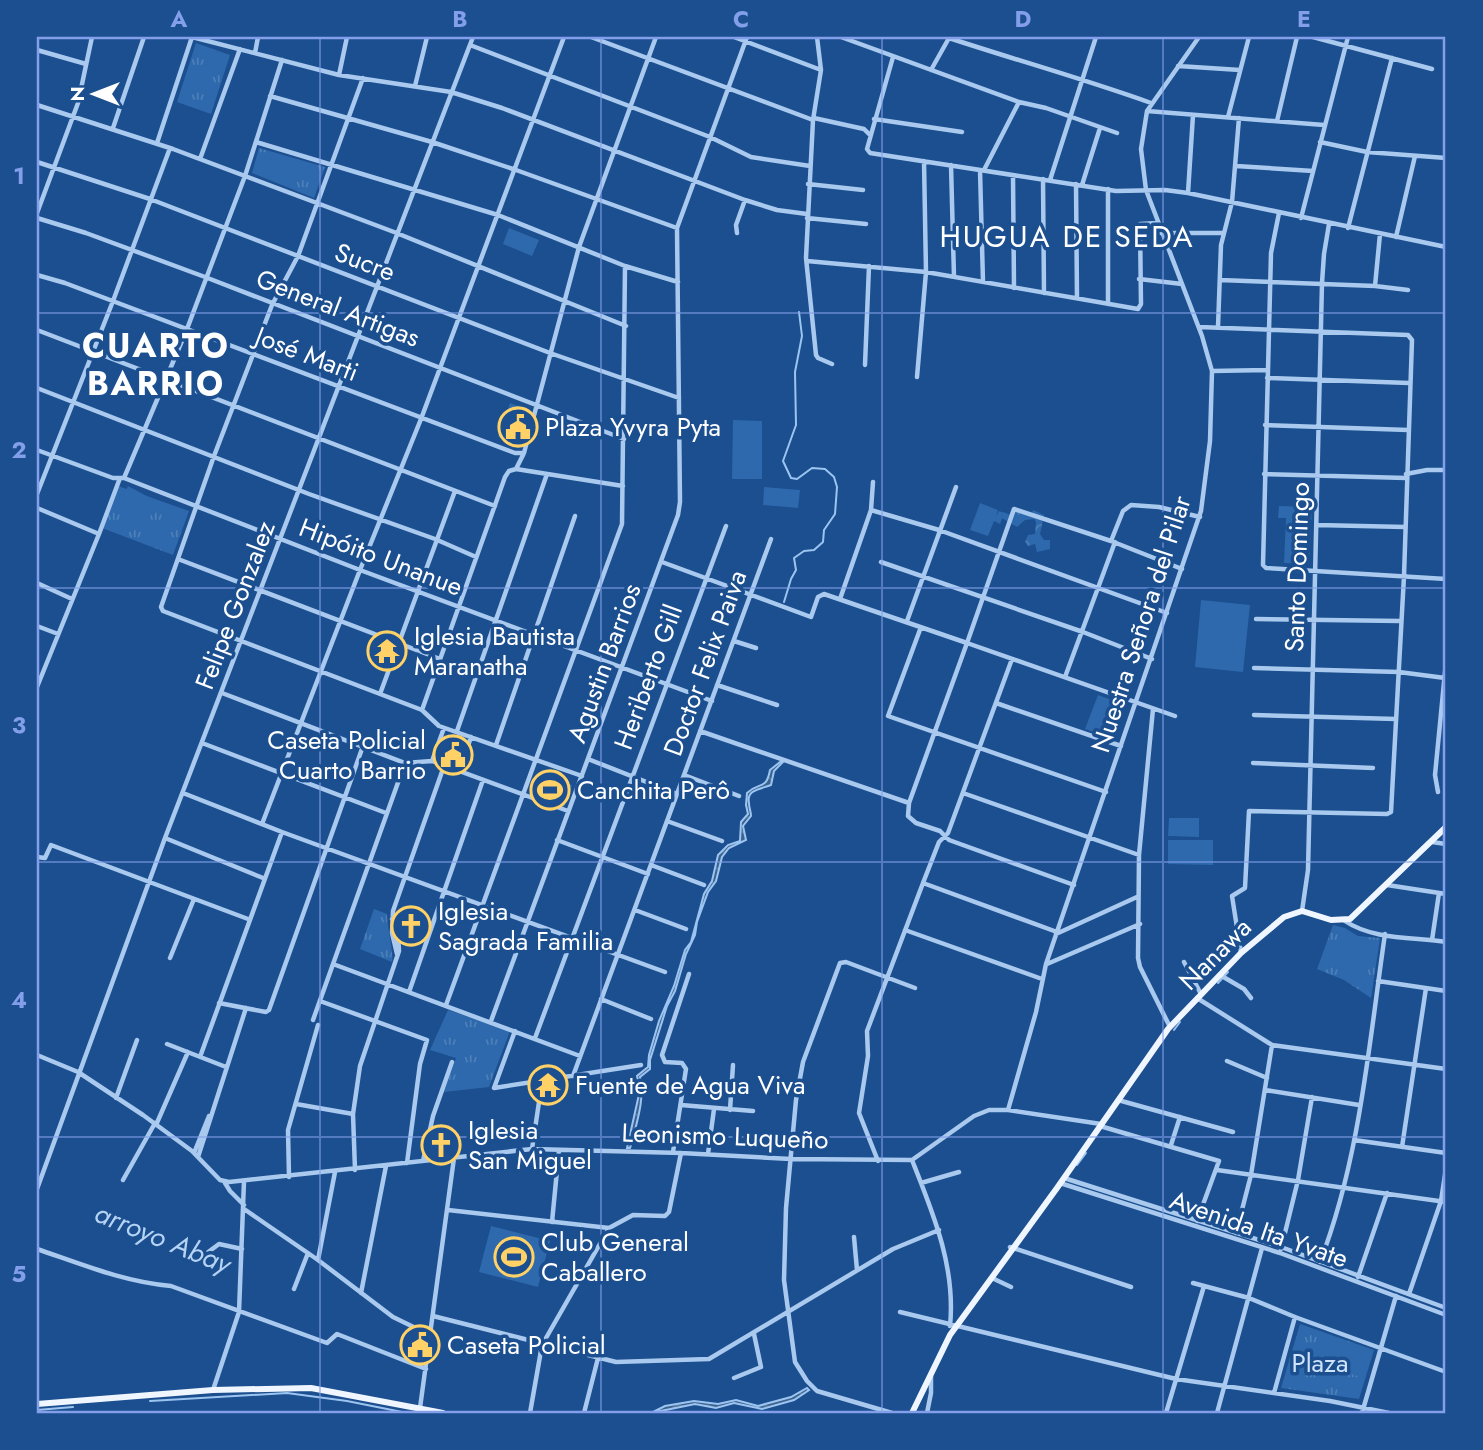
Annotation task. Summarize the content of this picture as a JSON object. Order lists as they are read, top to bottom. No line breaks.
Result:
{"streets":{"main road":["Nanawa"],"street":["Sucre","General Artigas","José Marti","Hipóito Unanue","Santo Domingo","Felipe Gonzalez","Nuestra Señora del Pilar","Agustin Barrios","Doctor Felix Paiva","Heriberto Gill","Leonismo Luqueño","Avenida Ita Yvate"]},"crossings":[["Sucre","Felipe Gonzalez"],["Sucre","Agustin Barrios"],["General Artigas","Felipe Gonzalez"],["José Marti","Felipe Gonzalez"],["Hipóito Unanue","Felipe Gonzalez"],["Hipóito Unanue","Agustin Barrios"],["Hipóito Unanue","Doctor Felix Paiva"],["Hipóito Unanue","Heriberto Gill"],["Santo Domingo","Nanawa"],["Nanawa","Avenida Ita Yvate"]],"districts":["HUGUA DE SEDA","CUARTO BARRIO"],"water":["arroyo Abay"],"parks":["Plaza"],"places":{"public building":["Plaza Yvyra Pyta","Caseta Policial Cuarto Barrio","Caseta Policial"],"temple":["Iglesia Bautista Maranatha","Fuente de Agua Viva"],"sports":["Canchita Perô","Club General Caballero"],"church":["Iglesia Sagrada Familia","Iglesia San Miguel"]},"north":"left","grid":{"columns":["A","B","C","D","E"],"rows":["1","2","3","4","5"]}}
